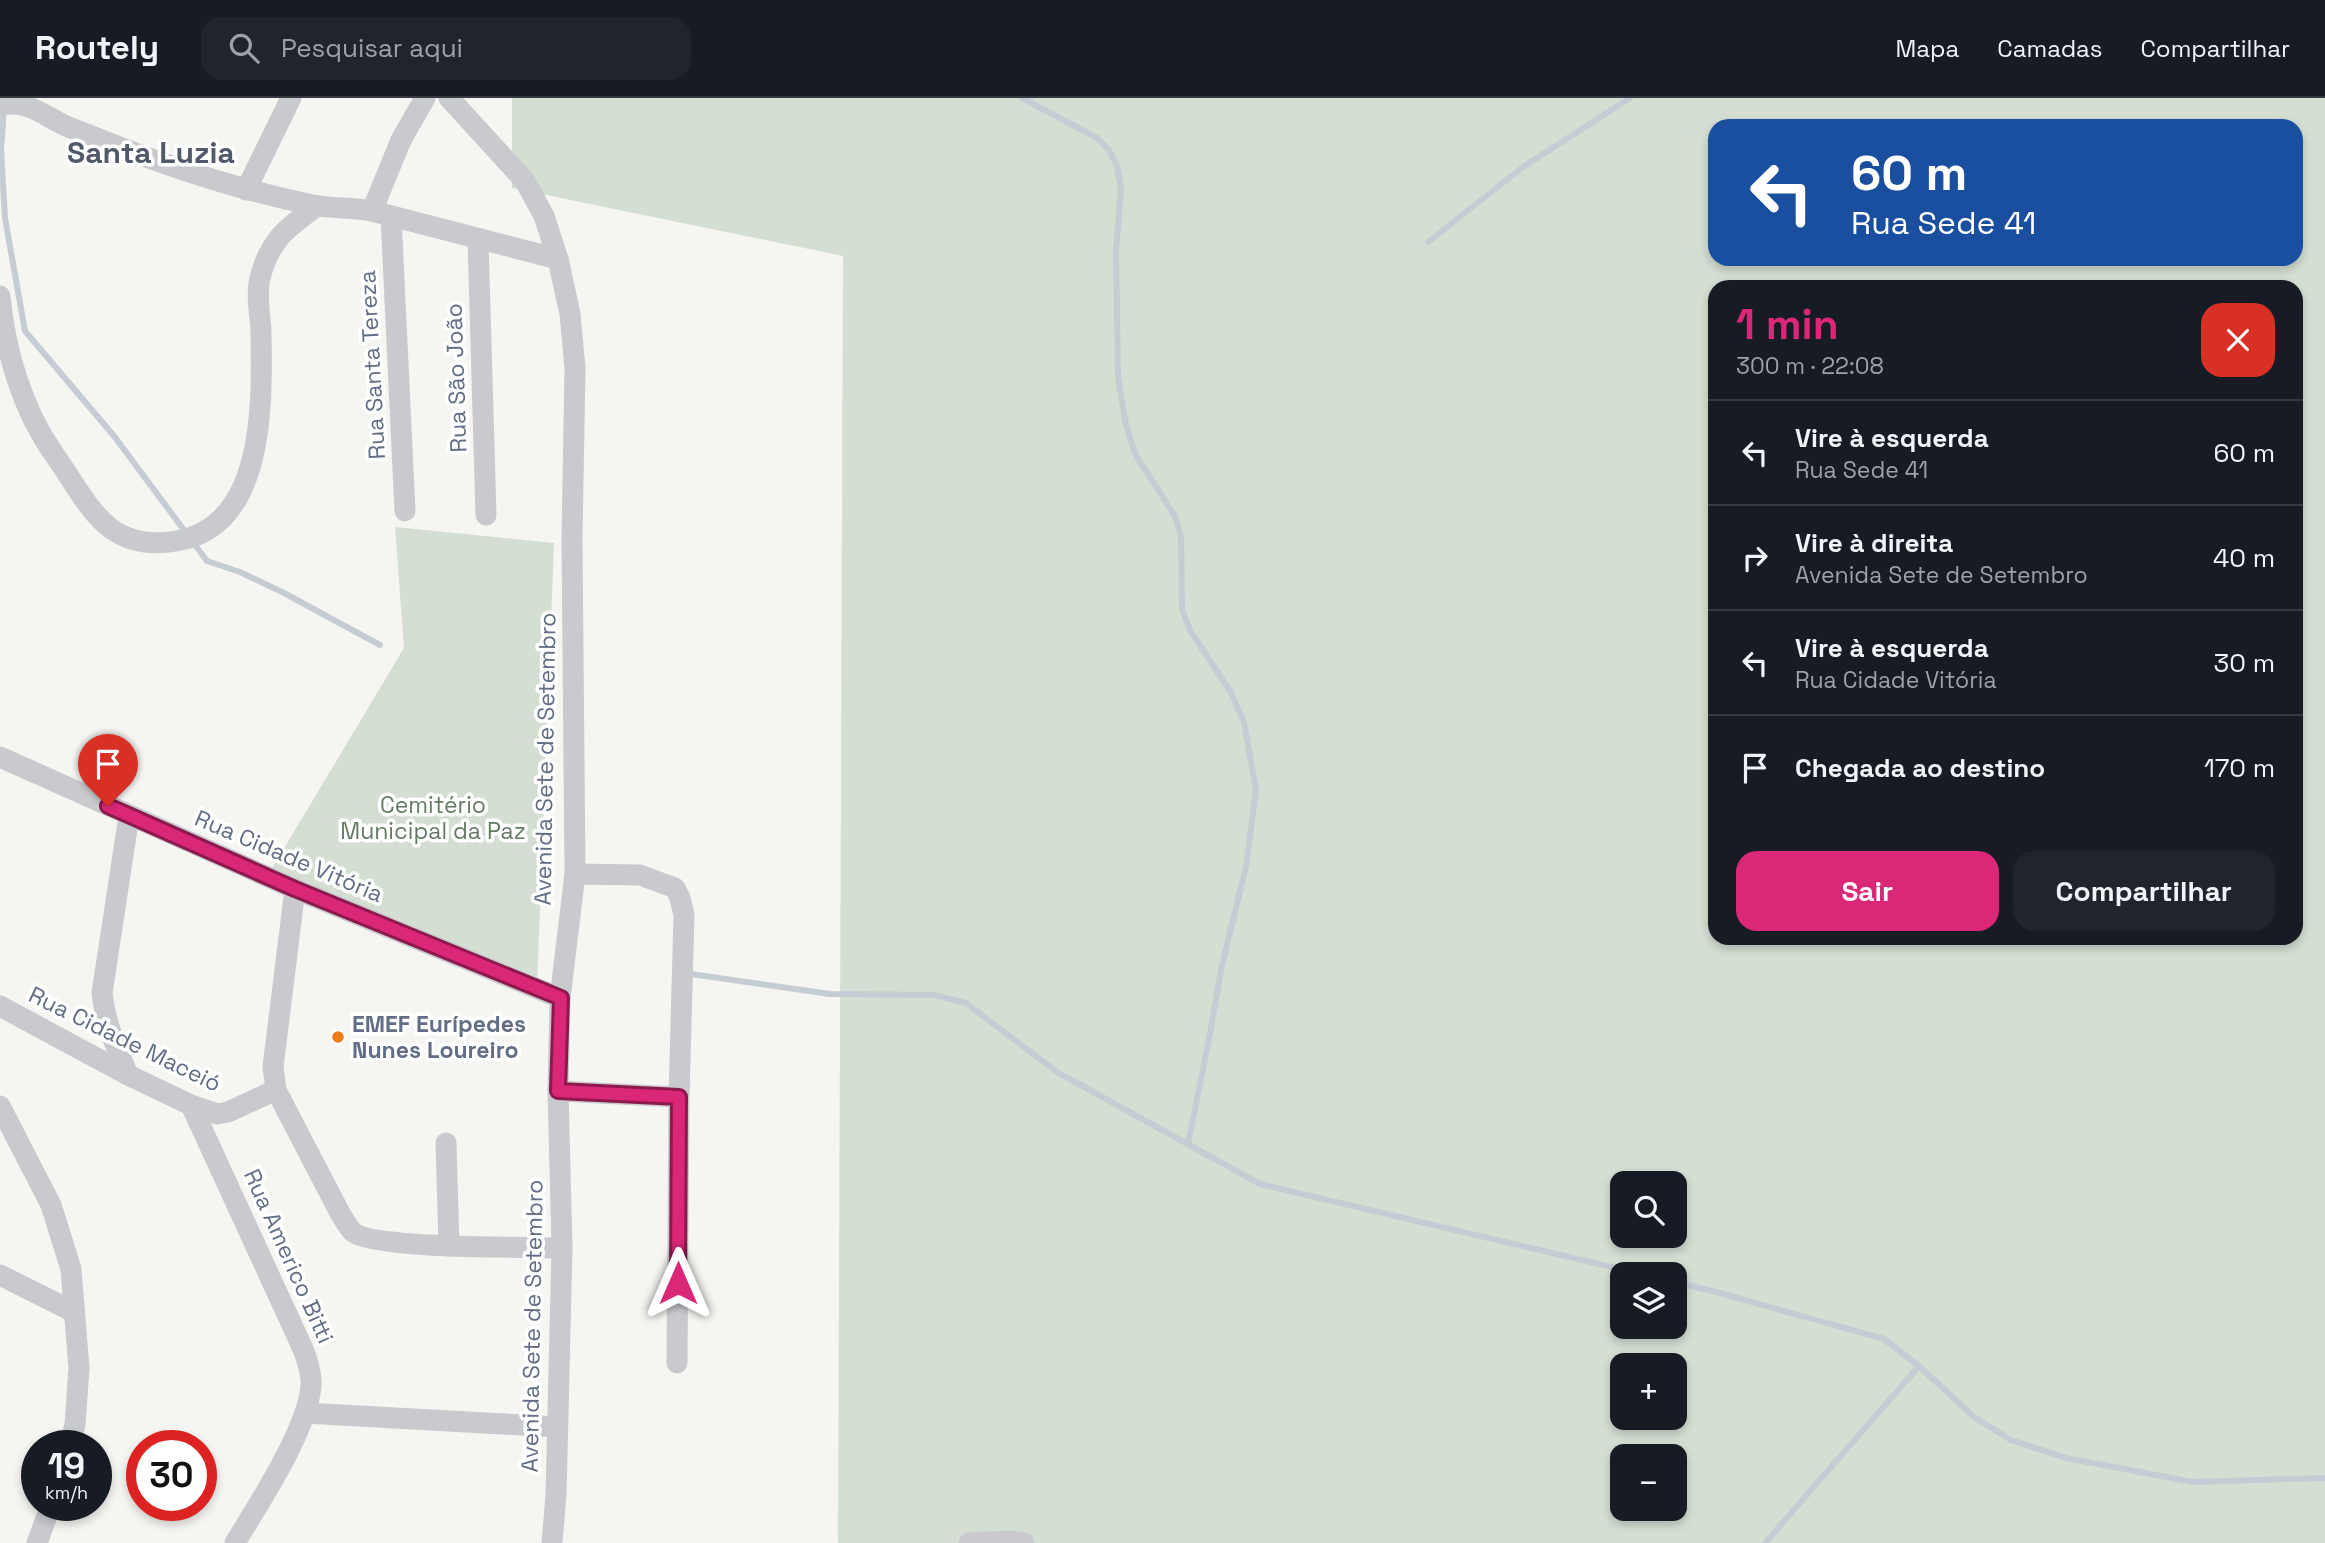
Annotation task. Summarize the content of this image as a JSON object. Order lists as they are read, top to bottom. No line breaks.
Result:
{"streets":{"street":["Rua Santa Tereza","Rua São João","Avenida Sete de Setembro","Rua Cidade Vitória","Rua Cidade Maceió","Rua Americo Bitti"]},"crossings":[["Avenida Sete de Setembro","Rua Cidade Vitória"],["Rua Cidade Maceió","Rua Americo Bitti"]],"districts":["Santa Luzia"],"parks":["Cemitério Municipal da Paz"],"places":["EMEF Eurípedes Nunes Loureiro"],"page":{"header":"Routely","search":"Pesquisar aqui","nav":["Mapa","Camadas","Compartilhar"],"turn":["60 m","Rua Sede 41"],"heading":["1 min","300 m · 22:08"],"list":[{"name":"Vire à esquerda","note":"Rua Sede 41","value":"60 m"},{"name":"Vire à direita","note":"Avenida Sete de Setembro","value":"40 m"},{"name":"Vire à esquerda","note":"Rua Cidade Vitória","value":"30 m"},{"name":"Chegada ao destino","value":"170 m"}],"buttons":["Sair","Compartilhar"],"map_buttons":["+","−"],"speed":"19 km/h","limit":"30"}}
